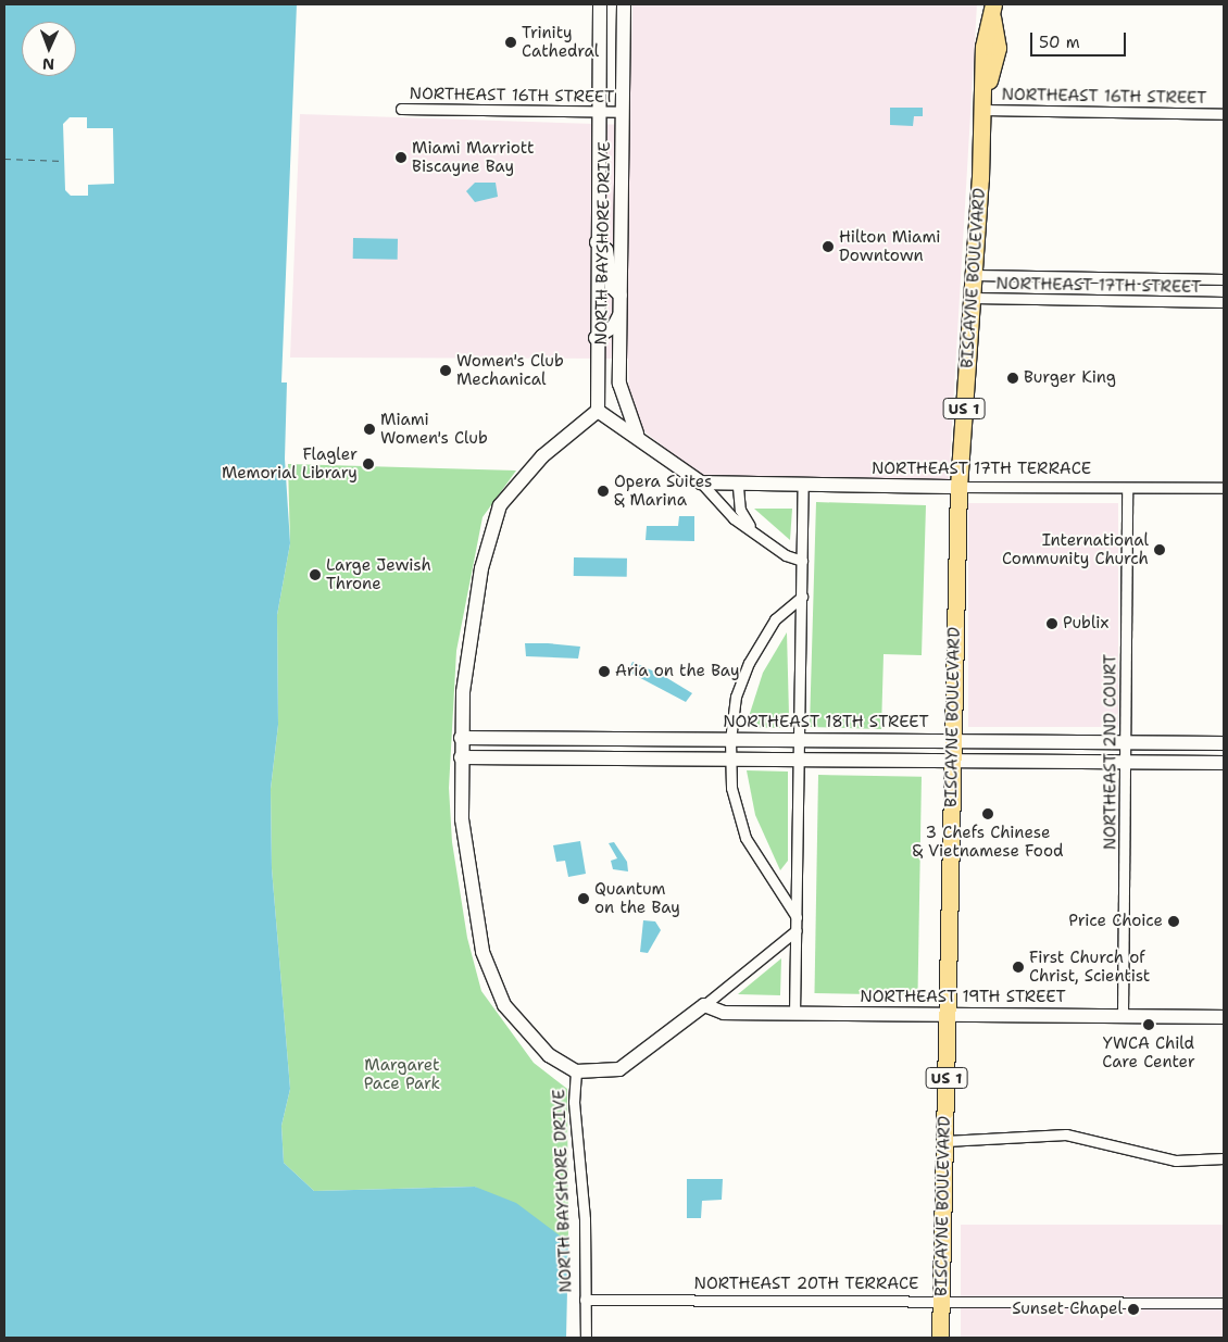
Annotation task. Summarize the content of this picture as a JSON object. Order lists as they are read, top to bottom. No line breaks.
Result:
{"streets":{"main road":["BISCAYNE BOULEVARD","US 1"],"street":["NORTHEAST 16TH STREET","NORTH BAYSHORE DRIVE","NORTHEAST 17TH STREET","NORTHEAST 17TH TERRACE","NORTHEAST 18TH STREET","NORTHEAST 2ND COURT","NORTHEAST 19TH STREET","NORTHEAST 20TH TERRACE"]},"crossings":[["NORTHEAST 16TH STREET","NORTH BAYSHORE DRIVE"],["NORTHEAST 16TH STREET","BISCAYNE BOULEVARD"],["NORTH BAYSHORE DRIVE","NORTHEAST 18TH STREET"],["NORTH BAYSHORE DRIVE","NORTHEAST 20TH TERRACE"],["BISCAYNE BOULEVARD","NORTHEAST 17TH STREET"],["BISCAYNE BOULEVARD","NORTHEAST 17TH TERRACE"],["BISCAYNE BOULEVARD","NORTHEAST 18TH STREET"],["BISCAYNE BOULEVARD","NORTHEAST 19TH STREET"],["BISCAYNE BOULEVARD","NORTHEAST 20TH TERRACE"],["NORTHEAST 17TH TERRACE","NORTHEAST 2ND COURT"],["NORTHEAST 18TH STREET","NORTHEAST 2ND COURT"],["NORTHEAST 2ND COURT","NORTHEAST 19TH STREET"]],"parks":["Margaret Pace Park"],"places":["Trinity Cathedral","Miami Marriott Biscayne Bay","Hilton Miami Downtown","Women's Club Mechanical","Burger King","Miami Women's Club","Flagler Memorial Library","Opera Suites & Marina","International Community Church","Large Jewish Throne","Publix","Aria on the Bay","3 Chefs Chinese & Vietnamese Food","Quantum on the Bay","Price Choice","First Church of Christ, Scientist","YWCA Child Care Center","Sunset Chapel"],"scale_bar":"50 m","north":"bottom"}
